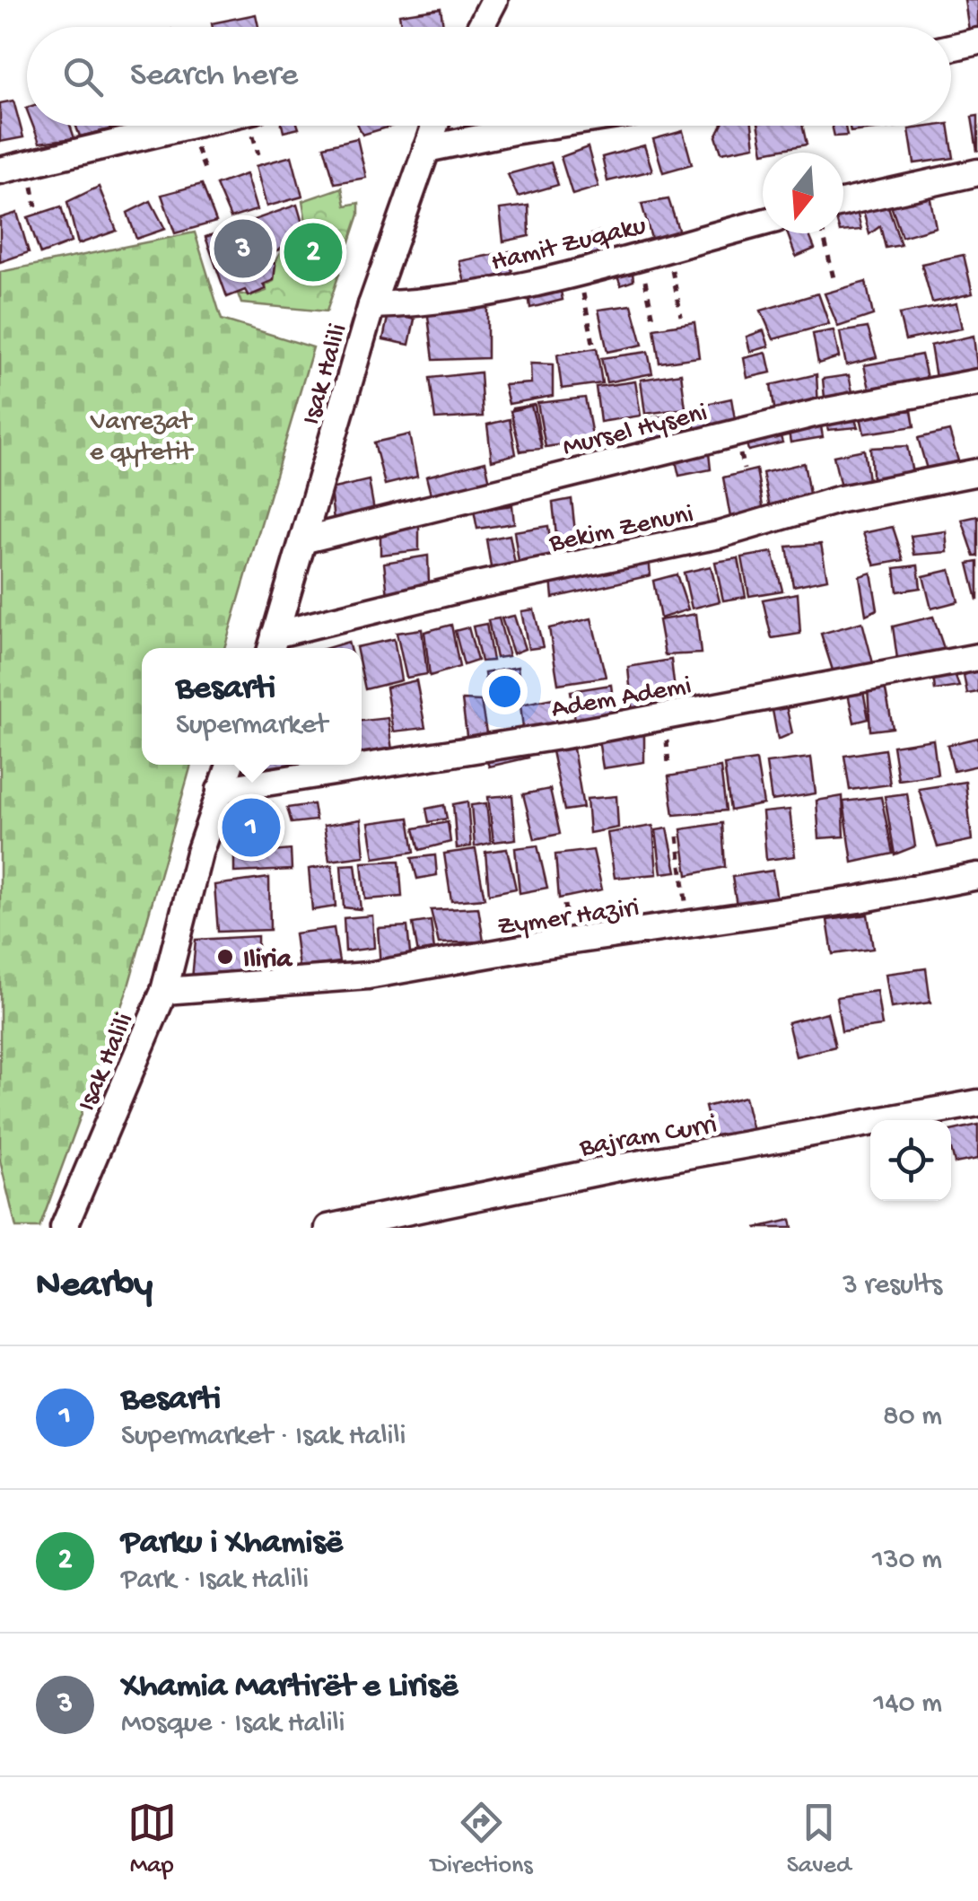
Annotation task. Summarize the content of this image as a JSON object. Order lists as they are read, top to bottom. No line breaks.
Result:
{"streets":{"street":["Hamit Zuqaku","Isak Halili","Mursel Hyseni","Bekim Zenuni","Adem Ademi","Zymer Haziri","Bajram Curri"]},"crossings":[["Hamit Zuqaku","Isak Halili"],["Isak Halili","Mursel Hyseni"],["Isak Halili","Bekim Zenuni"],["Isak Halili","Adem Ademi"],["Isak Halili","Zymer Haziri"]],"parks":["Varrezat e qytetit"],"places":["Iliria"],"north":"bottom","page":{"search":"Search here","pins":["3","2","1"],"popup":["Besarti","Supermarket"],"heading":["Nearby","3 results"],"list":[{"mark":"1","name":"Besarti","note":"Supermarket · Isak Halili","value":"80 m"},{"mark":"2","name":"Parku i Xhamisë","note":"Park · Isak Halili","value":"130 m"},{"mark":"3","name":"Xhamia Martirët e Lirisë","note":"Mosque · Isak Halili","value":"140 m"}],"nav":["Map","Directions","Saved"]}}
